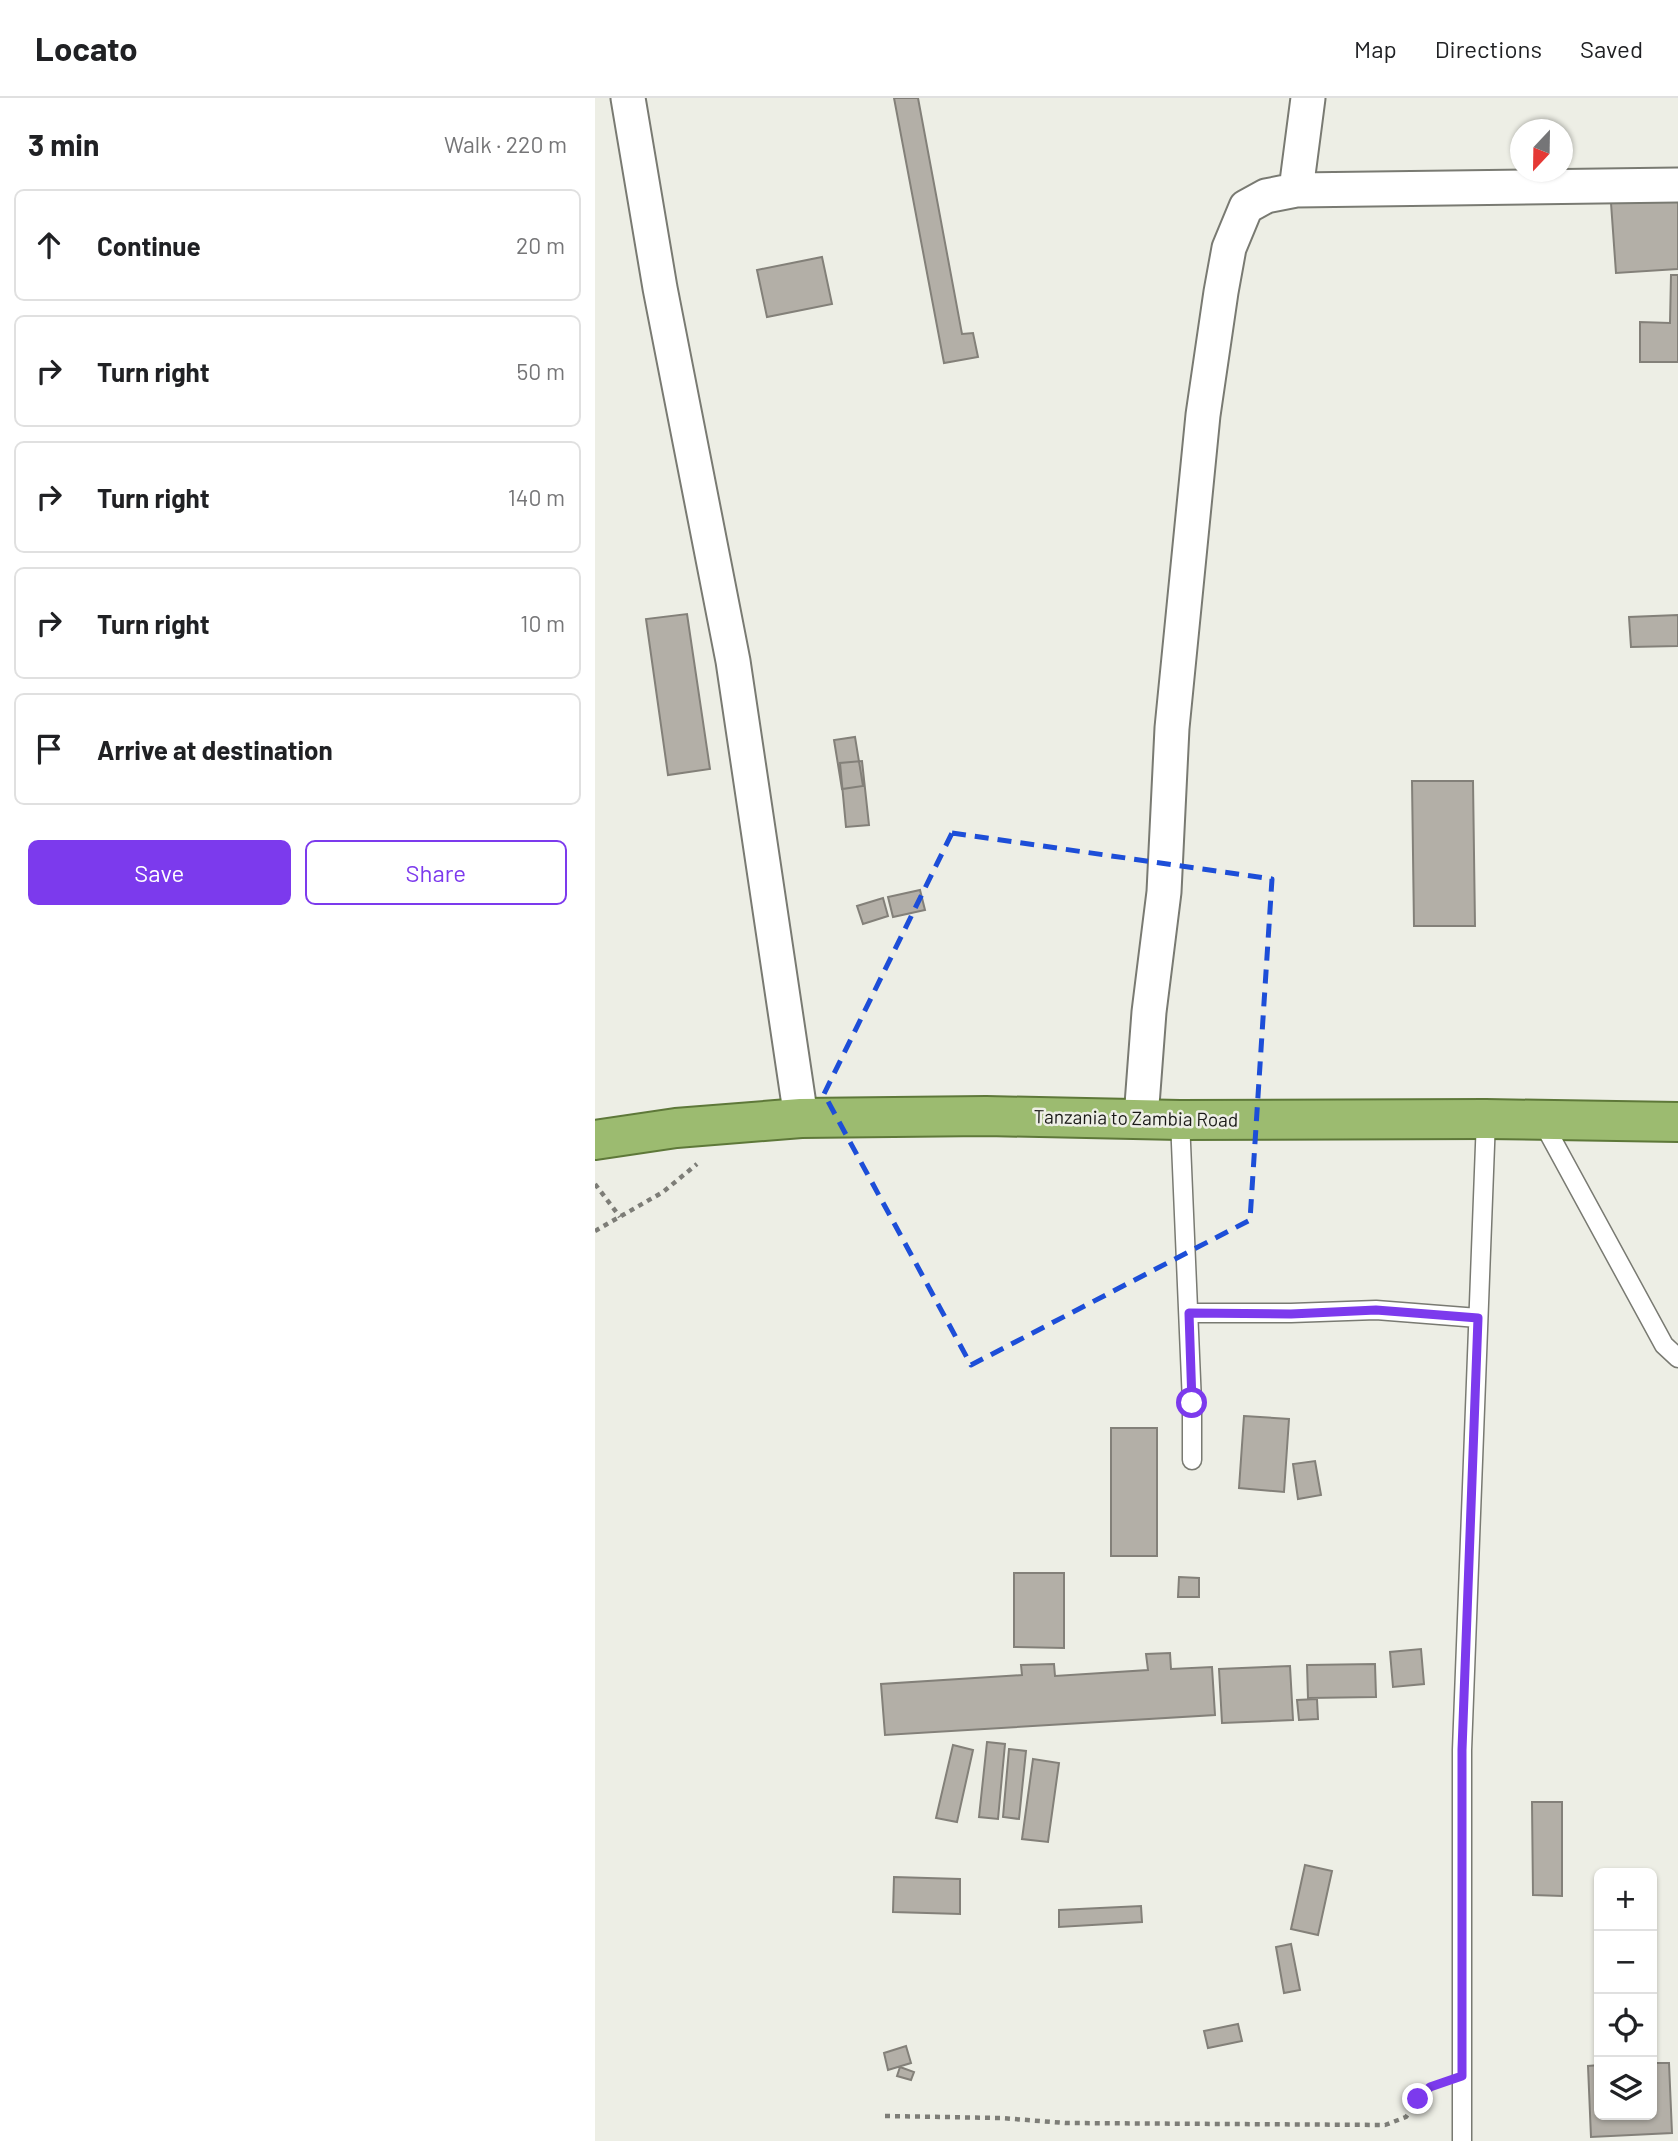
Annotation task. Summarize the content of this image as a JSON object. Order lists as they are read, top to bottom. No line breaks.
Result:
{"streets":{"highway":["Tanzania to Zambia Road"]},"north":"bottom","page":{"header":"Locato","nav":["Map","Directions","Saved"],"heading":["3 min","Walk · 220 m"],"list":[["Continue","20 m"],["Turn right","50 m"],["Turn right","140 m"],["Turn right","10 m"],"Arrive at destination"],"buttons":["Save","Share"],"map_buttons":["+","−"]}}
